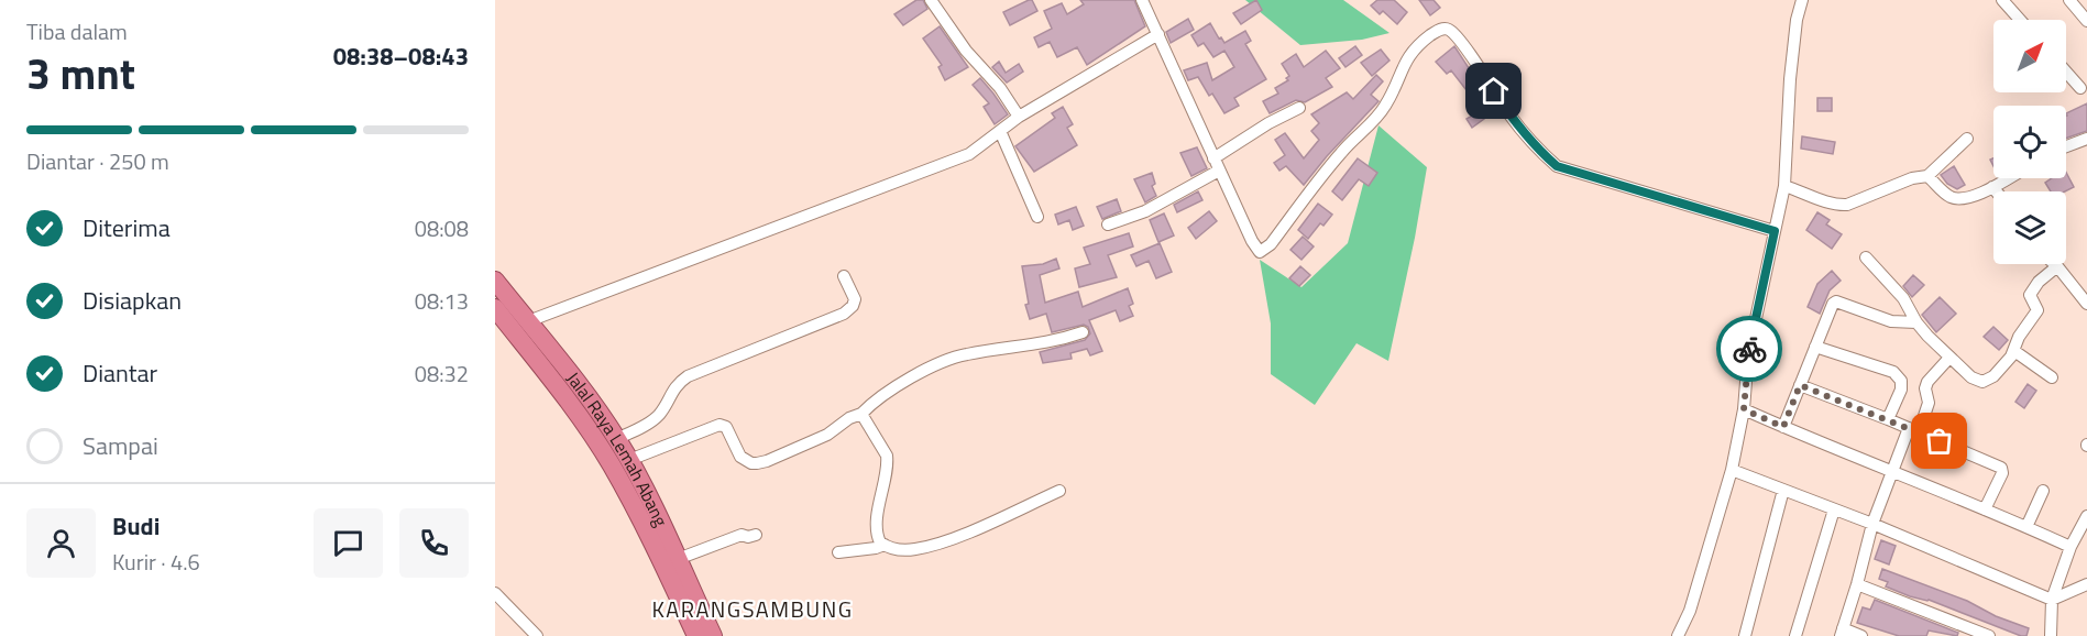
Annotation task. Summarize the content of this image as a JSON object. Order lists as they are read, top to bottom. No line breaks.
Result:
{"streets":{"highway":["Jalal Raya Lemah Abang"]},"districts":["KARANGSAMBUNG"],"north":"top right","page":{"heading":["3 mnt","Tiba dalam","08:38–08:43"],"panel":["Budi","Kurir · 4.6"],"bar":"Diantar · 250 m","list":[["Diterima","08:08"],["Disiapkan","08:13"],["Diantar","08:32"],"Sampai"]}}
